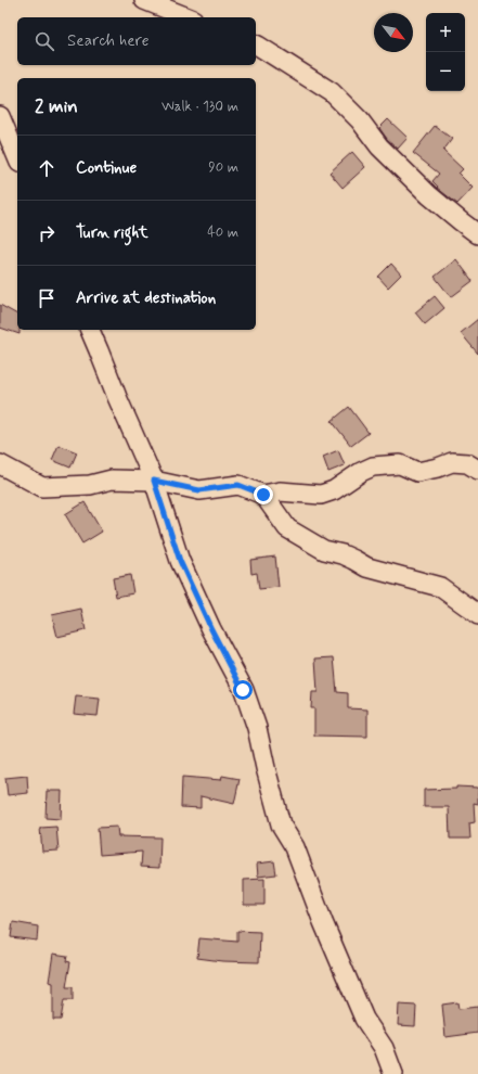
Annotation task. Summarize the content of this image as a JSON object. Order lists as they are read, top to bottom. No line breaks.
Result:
{"north":"bottom right","page":{"map_buttons":["+","−"],"search":"Search here","heading":["2 min","Walk · 130 m"],"list":[["Continue","90 m"],["Turn right","40 m"],"Arrive at destination"]}}
